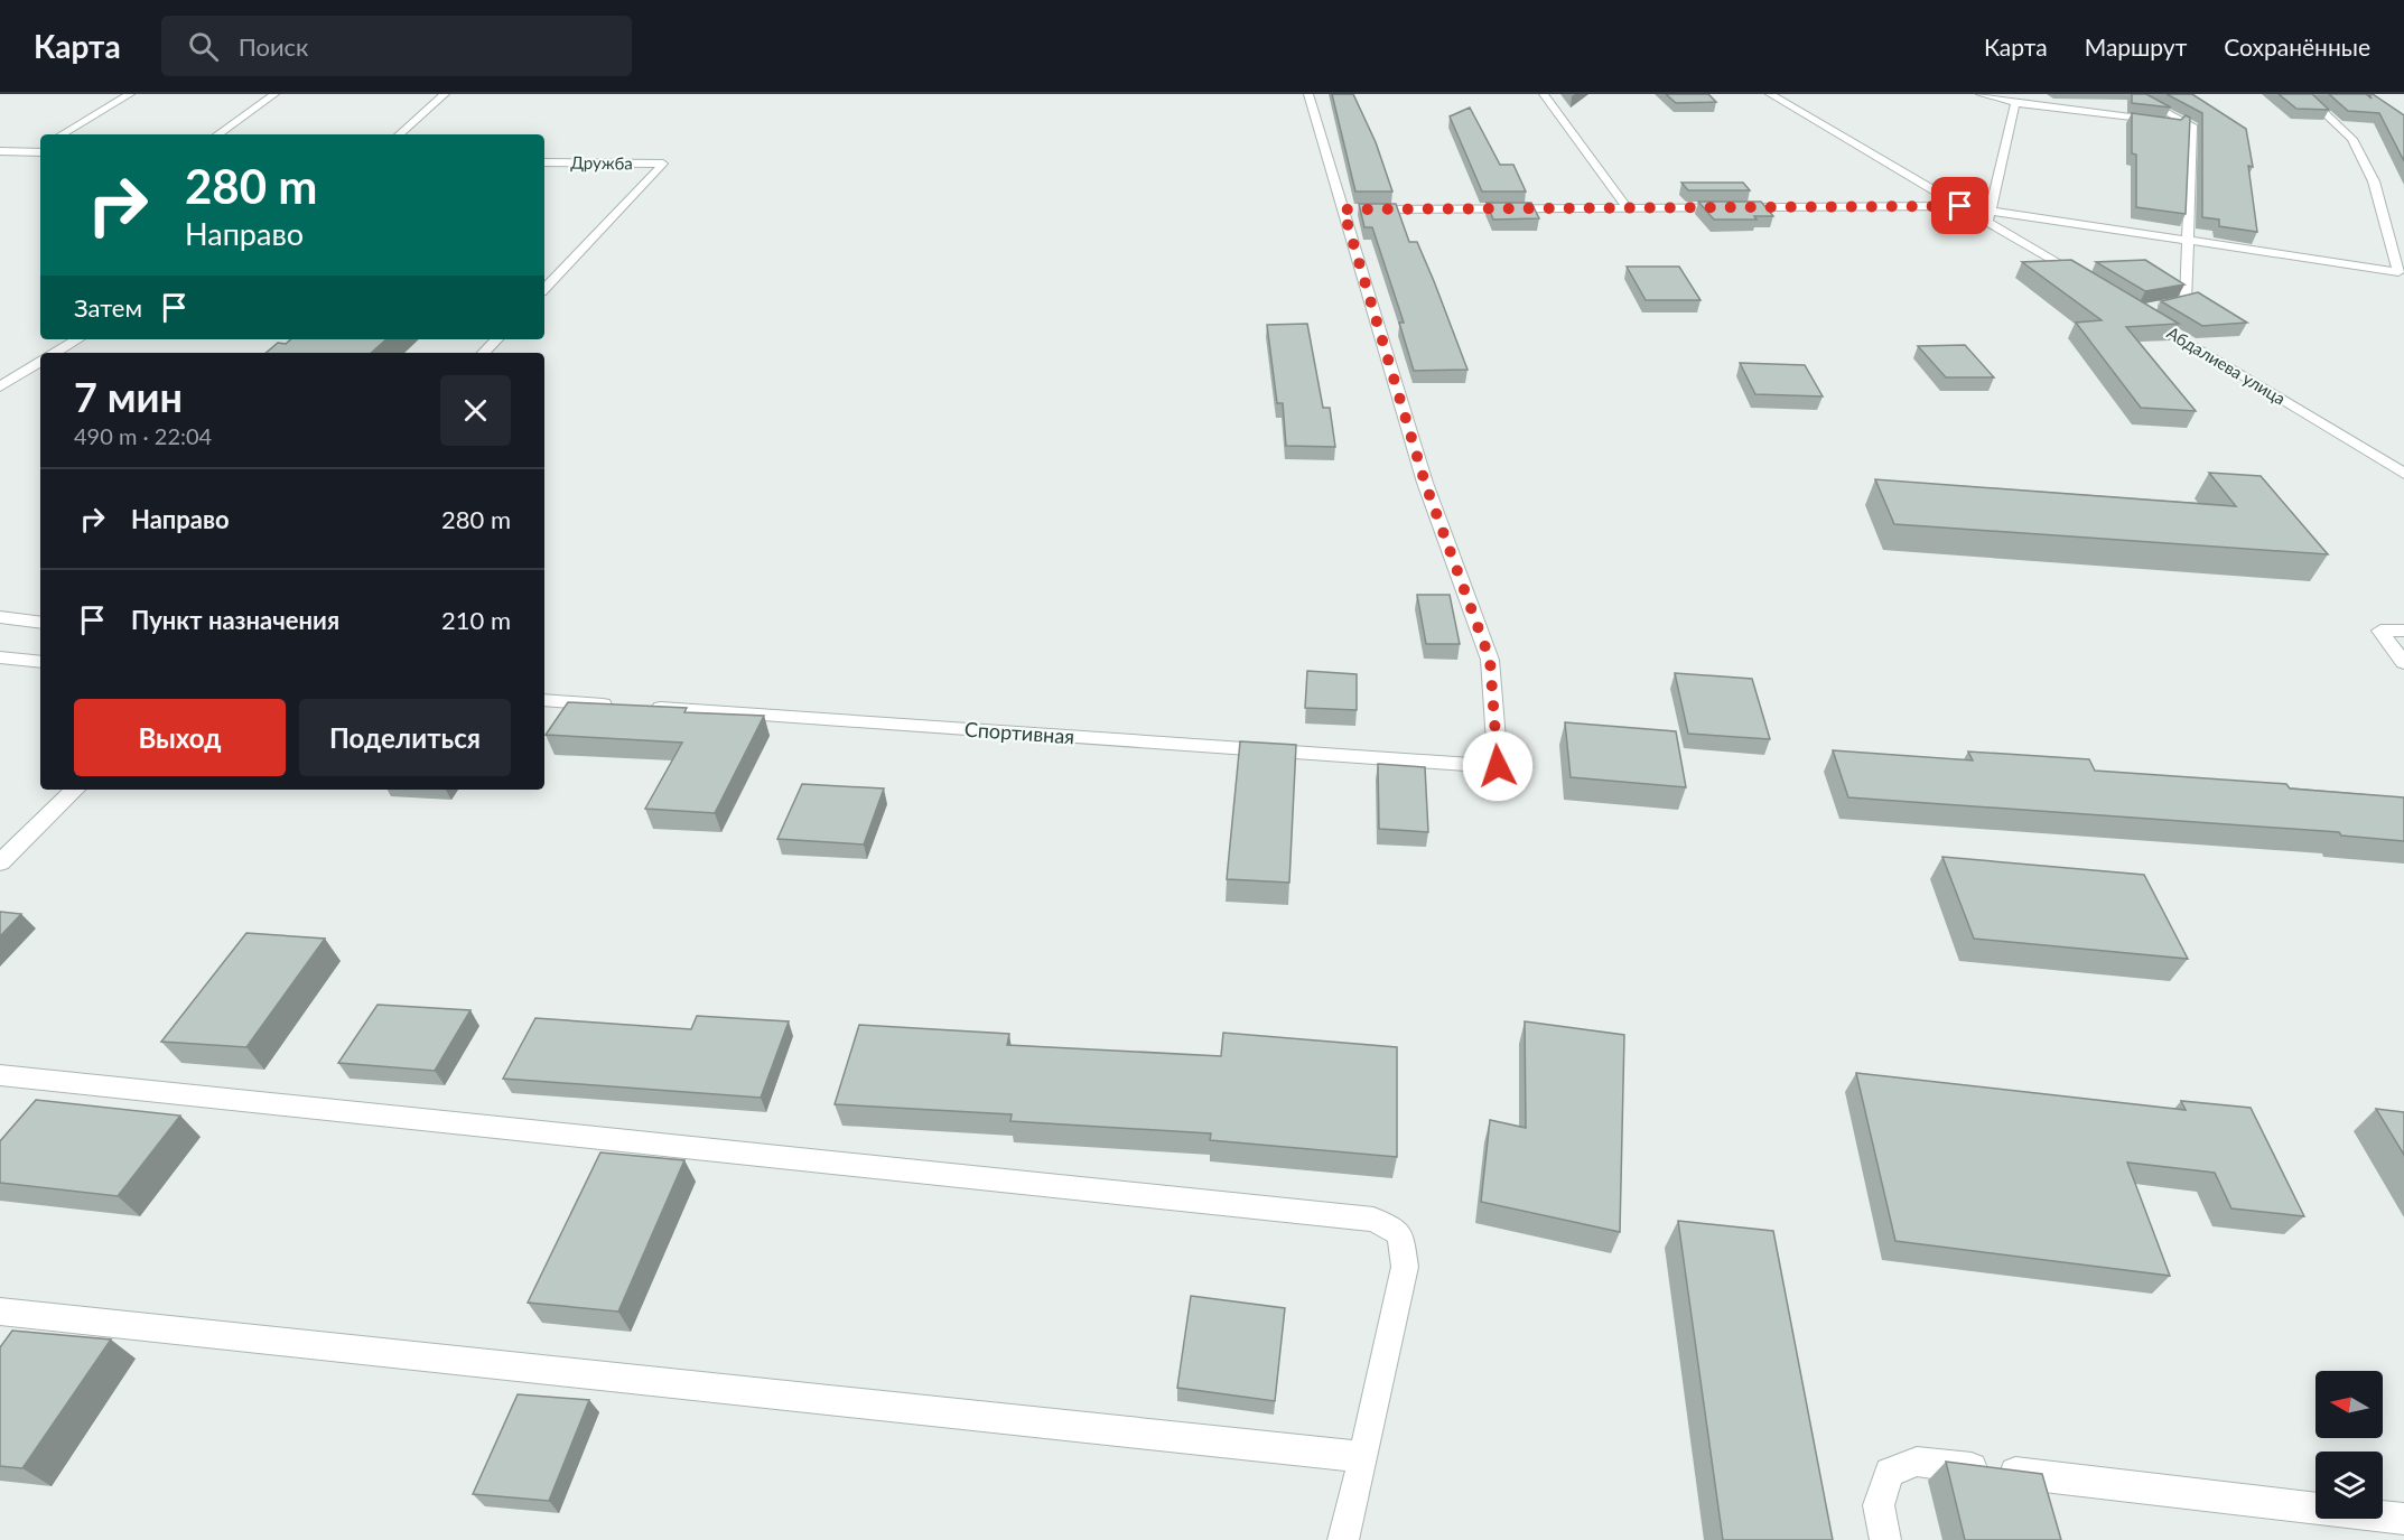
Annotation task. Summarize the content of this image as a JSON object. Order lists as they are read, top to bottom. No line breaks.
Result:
{"streets":{"street":["Дружба","Абдалиева улица","Спортивная"]},"north":"left","page":{"header":"Карта","search":"Поиск","nav":["Карта","Маршрут","Сохранённые"],"turn":["280 m","Направо"],"then":"Затем","heading":["7 мин","490 m · 22:04"],"list":[{"name":"Направо","value":"280 m"},{"name":"Пункт назначения","value":"210 m"}],"buttons":["Выход","Поделиться"]}}
